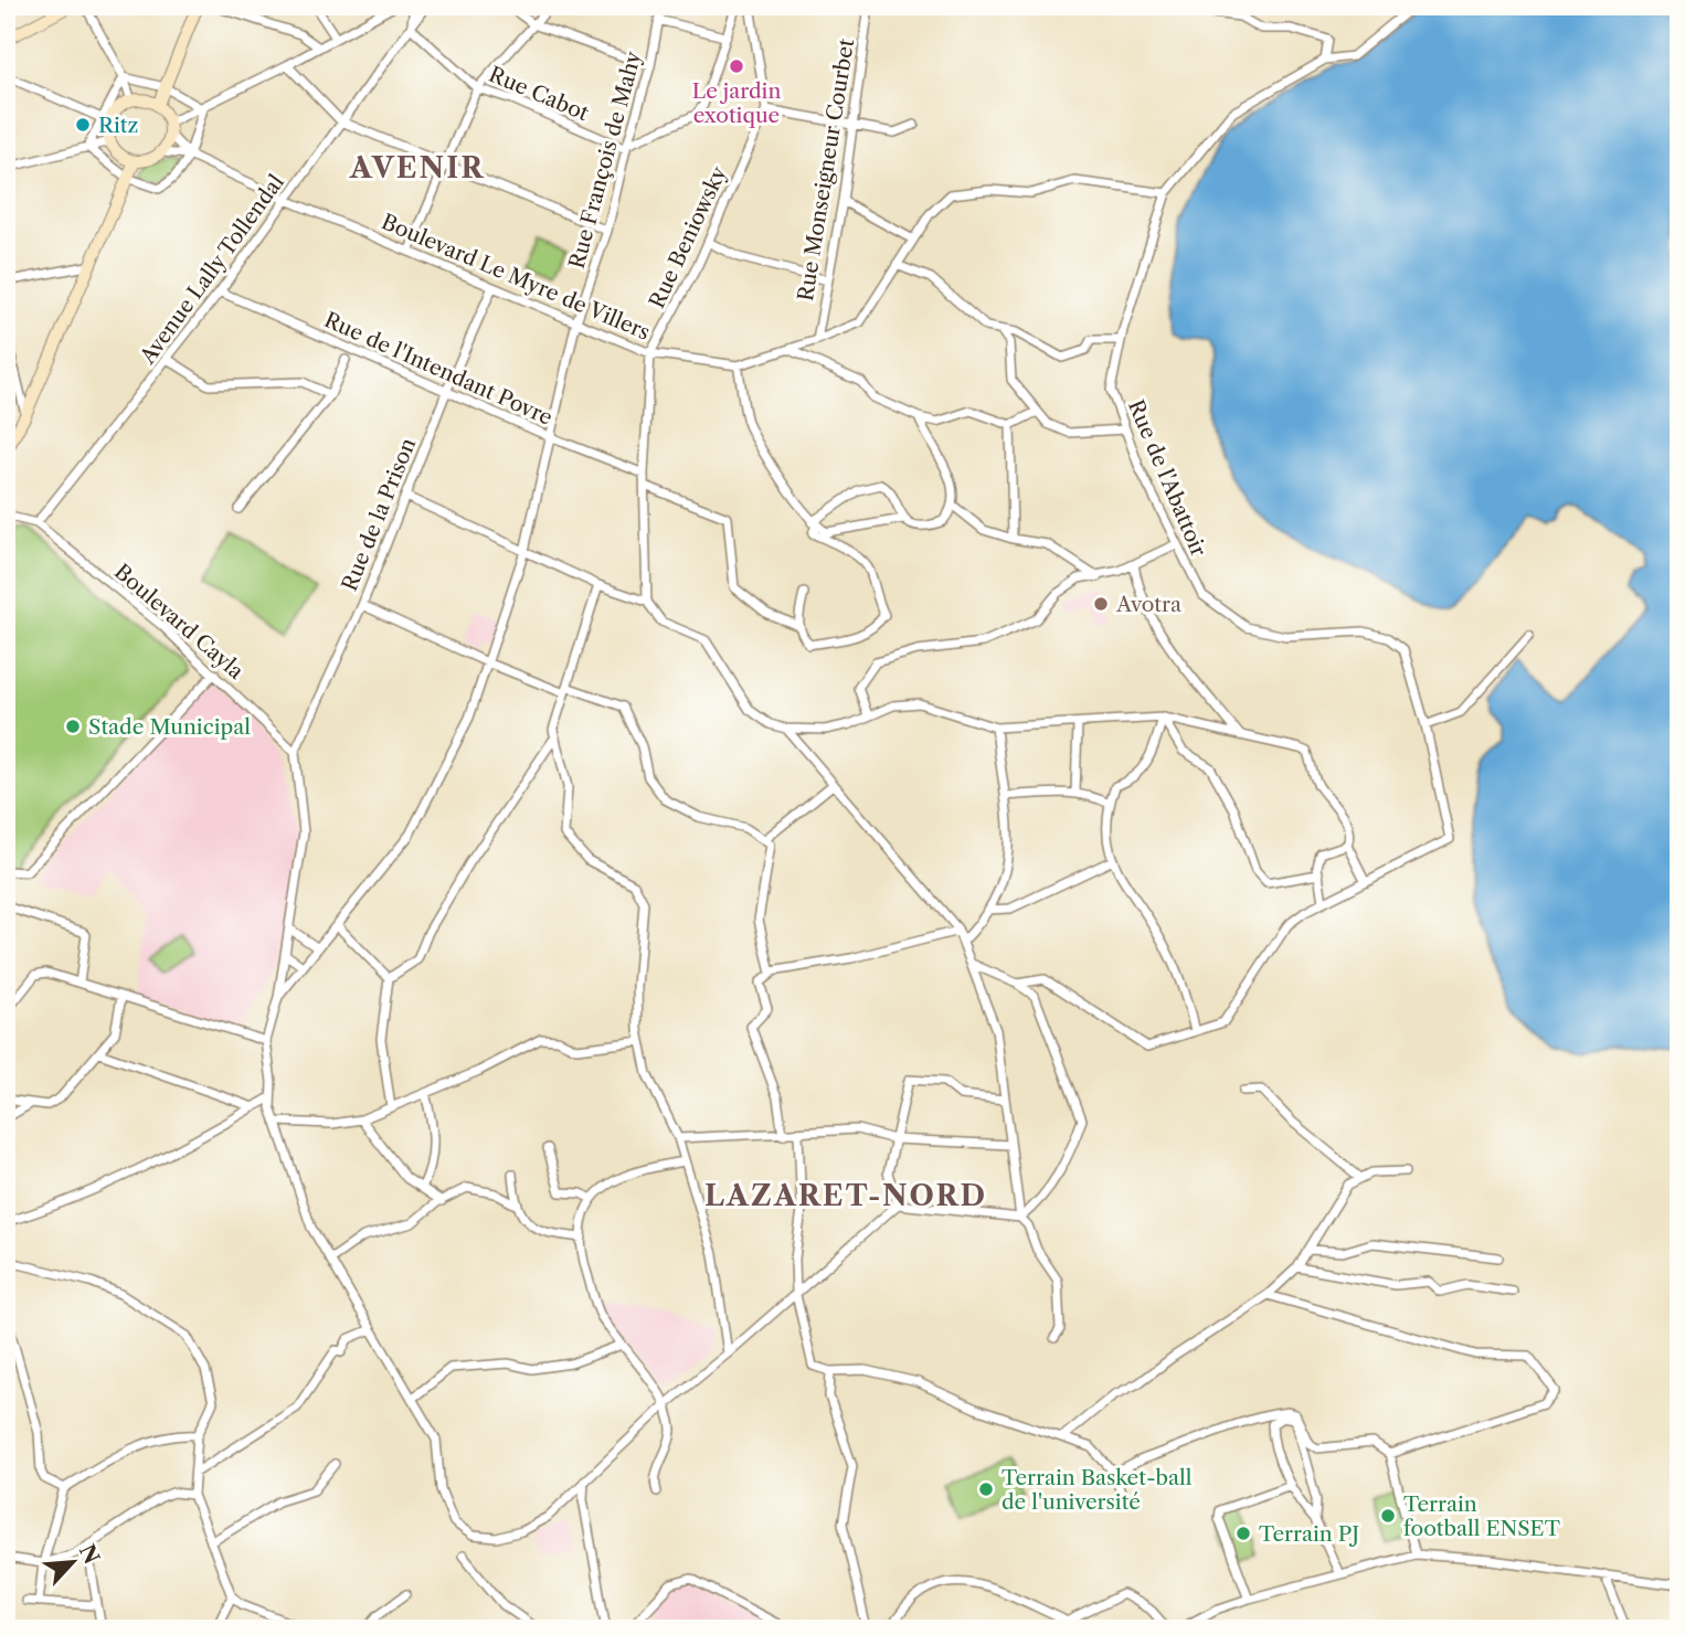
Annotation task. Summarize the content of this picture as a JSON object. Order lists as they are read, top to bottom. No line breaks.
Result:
{"streets":{"street":["Rue Cabot","Rue François de Mahy","Rue Monseigneur Courbet","Rue Beniowsky","Avenue Lally Tollendal","Boulevard Le Myre de Villers","Rue de l'Intendant Povre","Rue de l'Abattoir","Rue de la Prison","Boulevard Cayla"]},"crossings":[["Rue Cabot","Rue François de Mahy"],["Rue Cabot","Avenue Lally Tollendal"],["Rue François de Mahy","Boulevard Le Myre de Villers"],["Rue François de Mahy","Rue de l'Intendant Povre"],["Rue Monseigneur Courbet","Boulevard Le Myre de Villers"],["Rue Beniowsky","Boulevard Le Myre de Villers"],["Rue Beniowsky","Rue de l'Intendant Povre"],["Avenue Lally Tollendal","Boulevard Le Myre de Villers"],["Avenue Lally Tollendal","Rue de l'Intendant Povre"],["Avenue Lally Tollendal","Boulevard Cayla"],["Boulevard Le Myre de Villers","Rue de l'Abattoir"],["Boulevard Le Myre de Villers","Rue de la Prison"],["Rue de l'Intendant Povre","Rue de la Prison"],["Rue de la Prison","Boulevard Cayla"]],"districts":["AVENIR","LAZARET-NORD"],"places":["Le jardin exotique","Ritz","Avotra","Stade Municipal","Terrain Basket-ball de l'université","Terrain football ENSET","Terrain PJ"],"north":"top right"}
